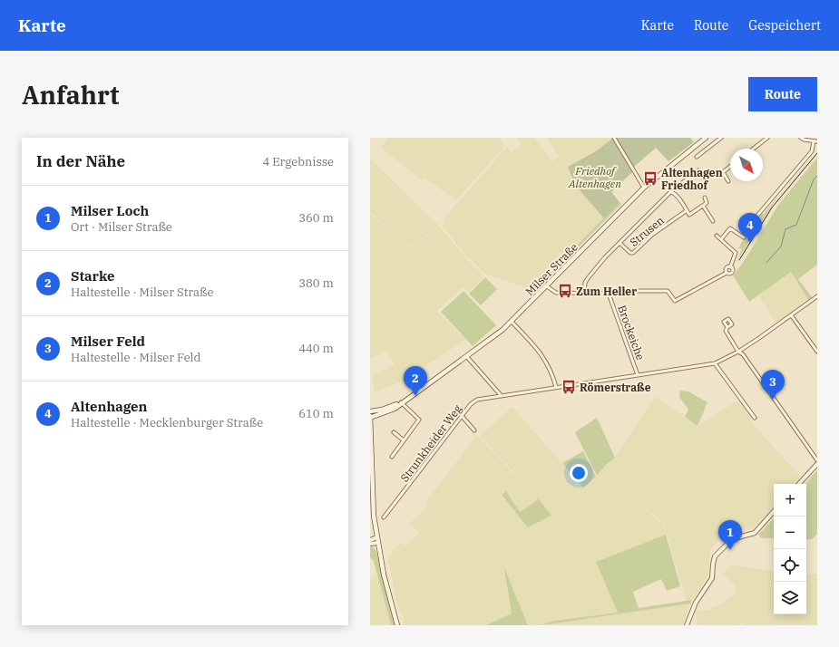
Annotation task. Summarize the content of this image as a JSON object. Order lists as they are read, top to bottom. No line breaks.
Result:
{"streets":{"main road":["Milser Straße"],"street":["Strusen","Brockeiche","Strunkheider Weg"]},"crossings":[["Strusen","Brockeiche"],["Milser Straße","Brockeiche"]],"parks":["Friedhof Altenhagen"],"places":{"bus stop":["Altenhagen Friedhof","Zum Heller","Römerstraße"]},"north":"bottom right","page":{"header":"Karte","nav":["Karte","Route","Gespeichert"],"buttons":"Route","title":"Anfahrt","heading":["In der Nähe","4 Ergebnisse"],"list":[{"mark":"1","name":"Milser Loch","note":"Ort · Milser Straße","value":"360 m"},{"mark":"2","name":"Starke","note":"Haltestelle · Milser Straße","value":"380 m"},{"mark":"3","name":"Milser Feld","note":"Haltestelle · Milser Feld","value":"440 m"},{"mark":"4","name":"Altenhagen","note":"Haltestelle · Mecklenburger Straße","value":"610 m"}],"pins":["4","2","3","1"],"map_buttons":["+","−"]}}
